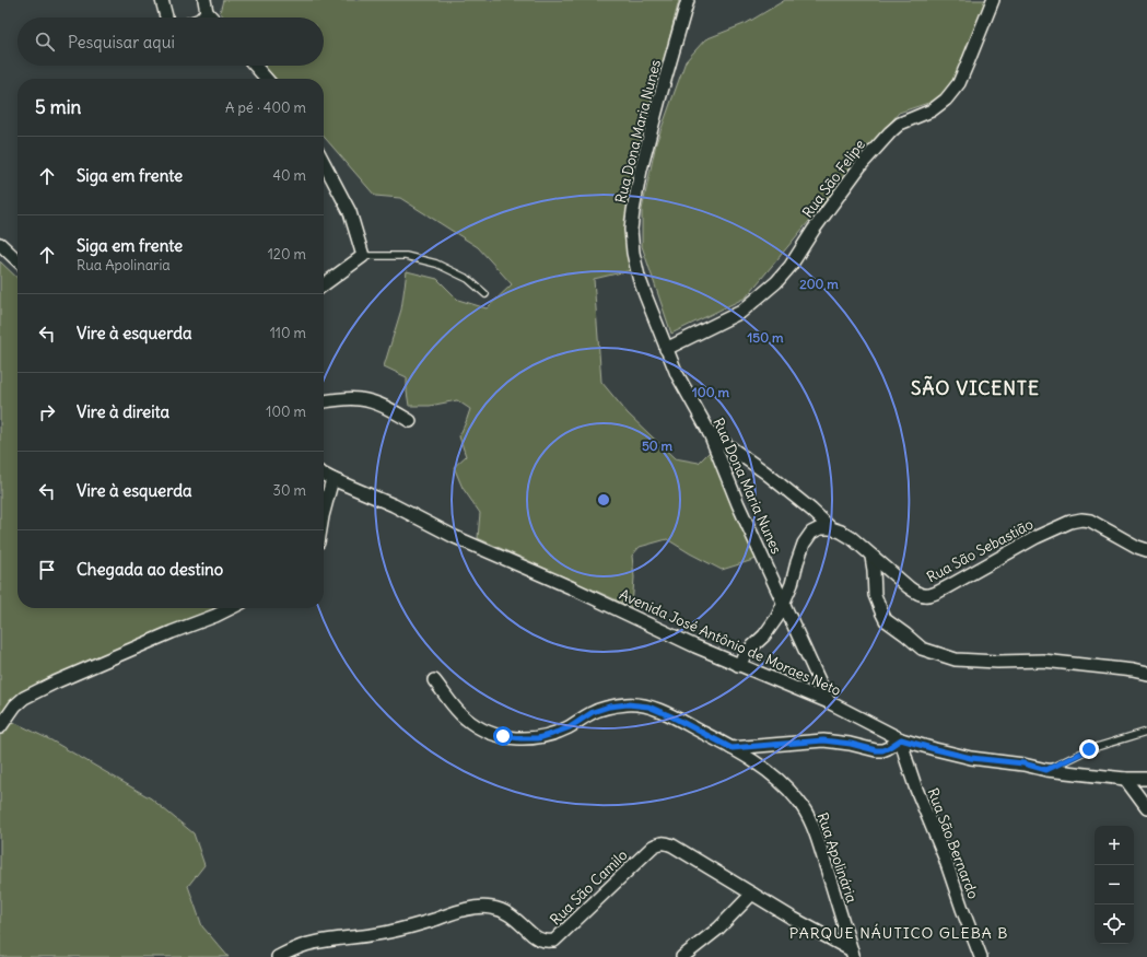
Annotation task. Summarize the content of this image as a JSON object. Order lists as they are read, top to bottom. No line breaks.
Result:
{"streets":{"street":["Rua Dona Maria Nunes","Rua São Felipe","Rua São Sebastião","Avenida José Antônio de Moraes Neto","Rua São Bernardo","Rua Apolinária","Rua São Camilo"]},"crossings":[["Rua Dona Maria Nunes","Rua São Felipe"],["Rua Dona Maria Nunes","Rua São Sebastião"],["Rua Dona Maria Nunes","Avenida José Antônio de Moraes Neto"],["Avenida José Antônio de Moraes Neto","Rua São Bernardo"],["Rua Apolinária","Rua São Camilo"]],"districts":["SÃO VICENTE","PARQUE NÁUTICO GLEBA B"],"page":{"search":"Pesquisar aqui","heading":["5 min","A pé · 400 m"],"list":[["Siga em frente","40 m"],["Siga em frente","Rua Apolinaria","120 m"],["Vire à esquerda","110 m"],["Vire à direita","100 m"],["Vire à esquerda","30 m"],"Chegada ao destino"],"map_buttons":["+","−"]},"rings":["200 m","150 m","100 m","50 m"]}
